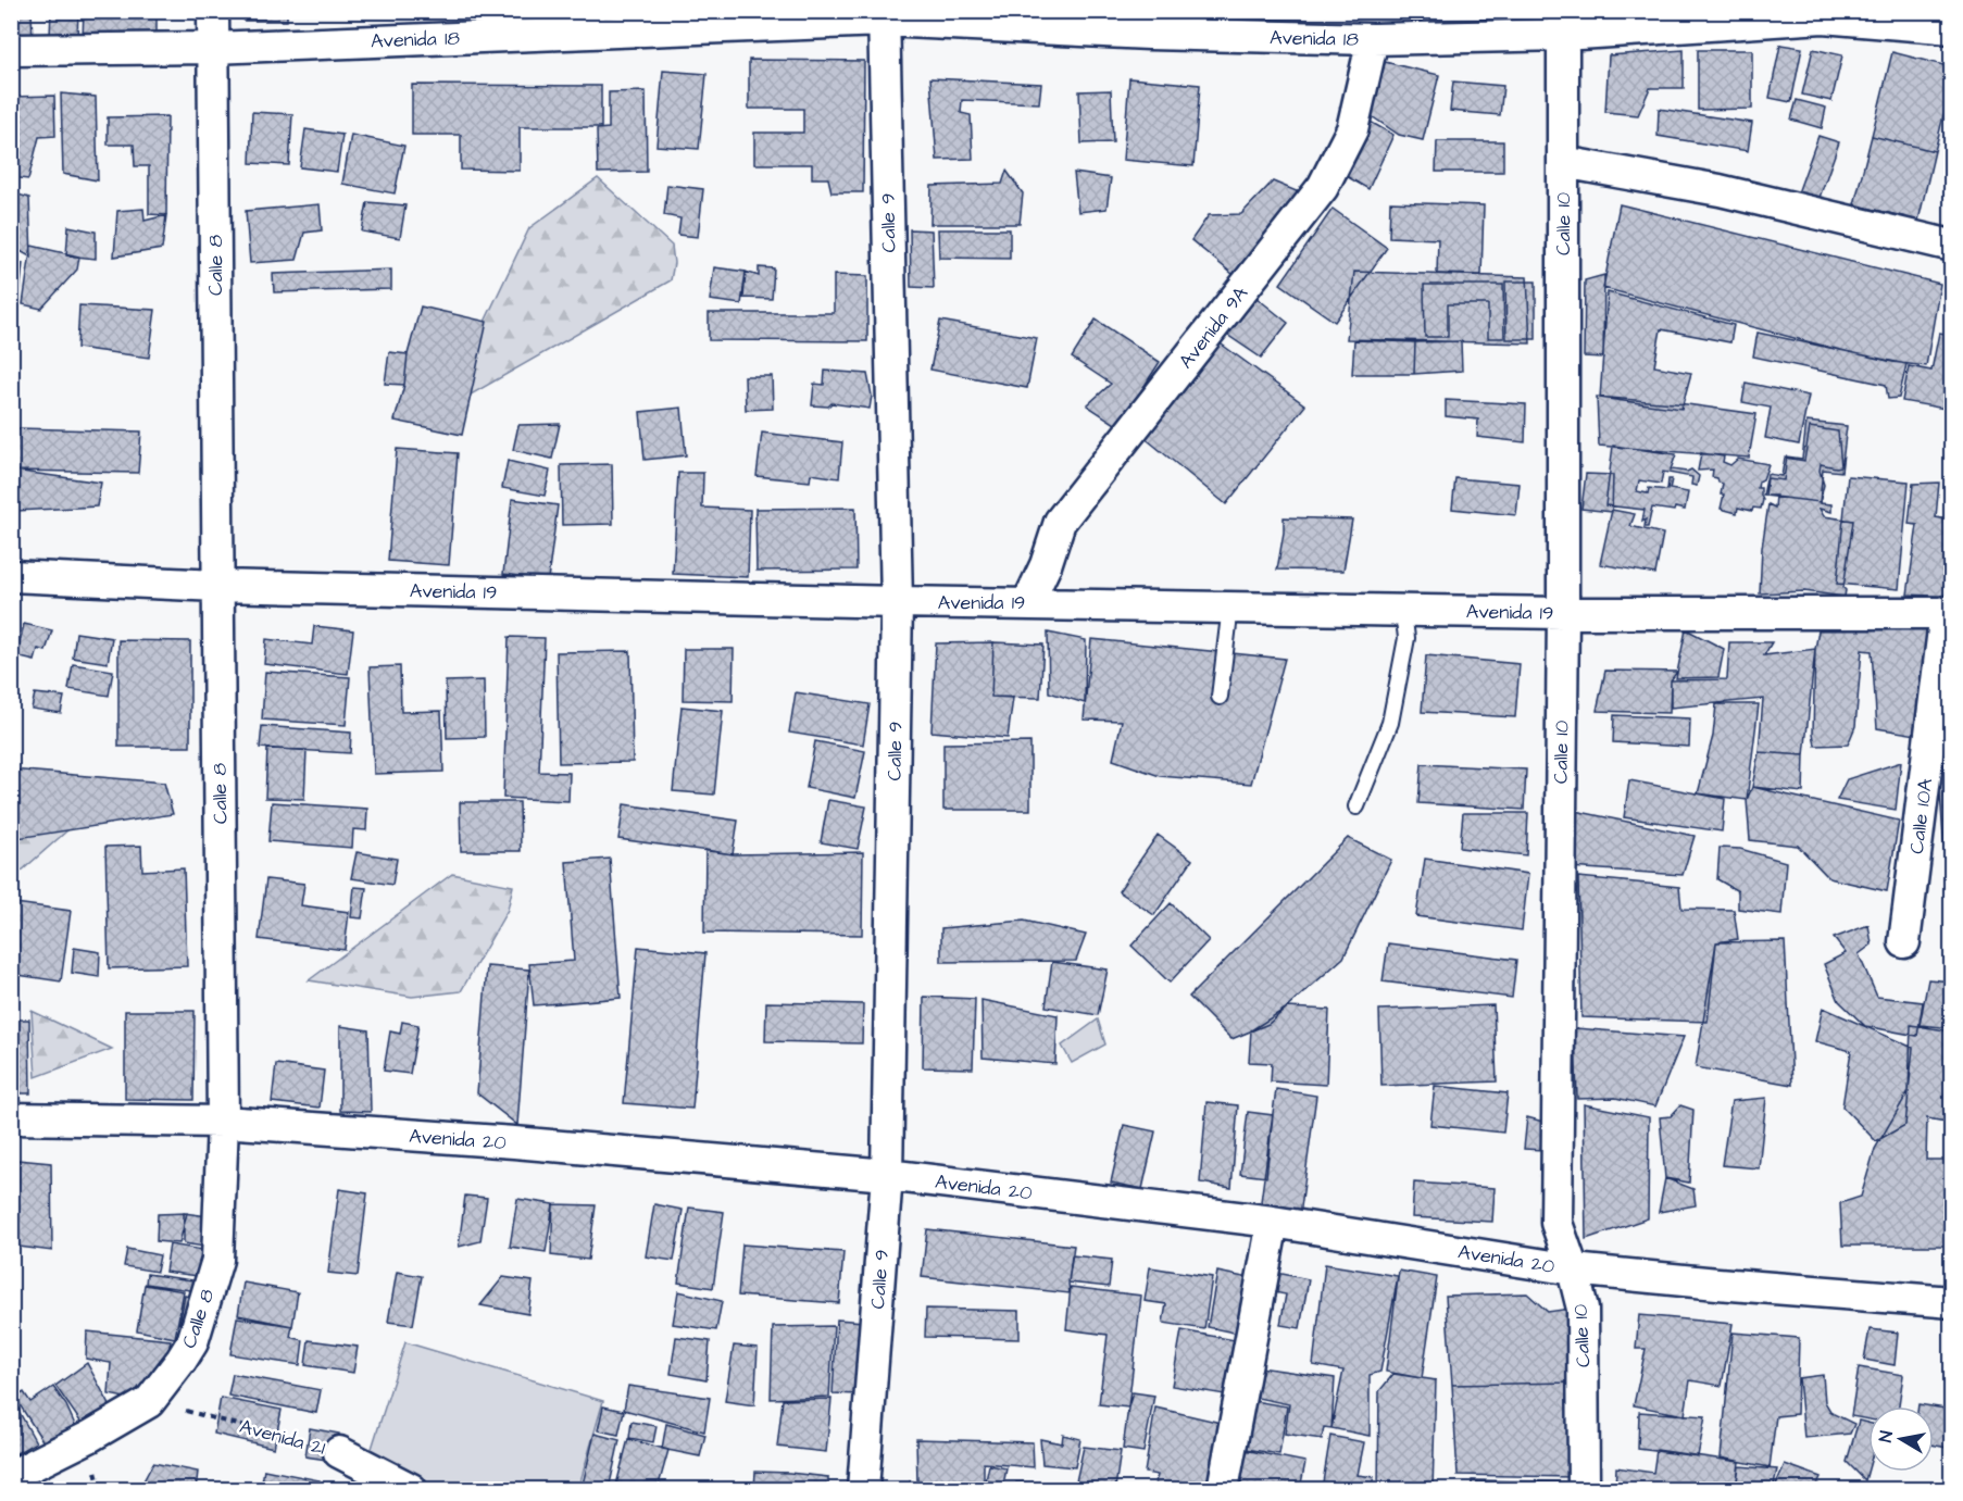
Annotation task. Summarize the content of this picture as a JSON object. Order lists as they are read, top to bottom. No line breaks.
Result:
{"streets":{"street":["Avenida 18","Calle 9","Calle 10","Calle 8","Avenida 9A","Avenida 19","Calle 10A","Avenida 20","Avenida 21"]},"crossings":[["Avenida 18","Calle 9"],["Avenida 18","Calle 10"],["Avenida 18","Calle 8"],["Avenida 18","Avenida 9A"],["Calle 9","Avenida 19"],["Calle 9","Avenida 20"],["Calle 10","Avenida 19"],["Calle 10","Avenida 20"],["Calle 8","Avenida 19"],["Calle 8","Avenida 20"],["Calle 8","Avenida 21"],["Avenida 9A","Avenida 19"],["Avenida 19","Calle 10A"]],"north":"left"}
